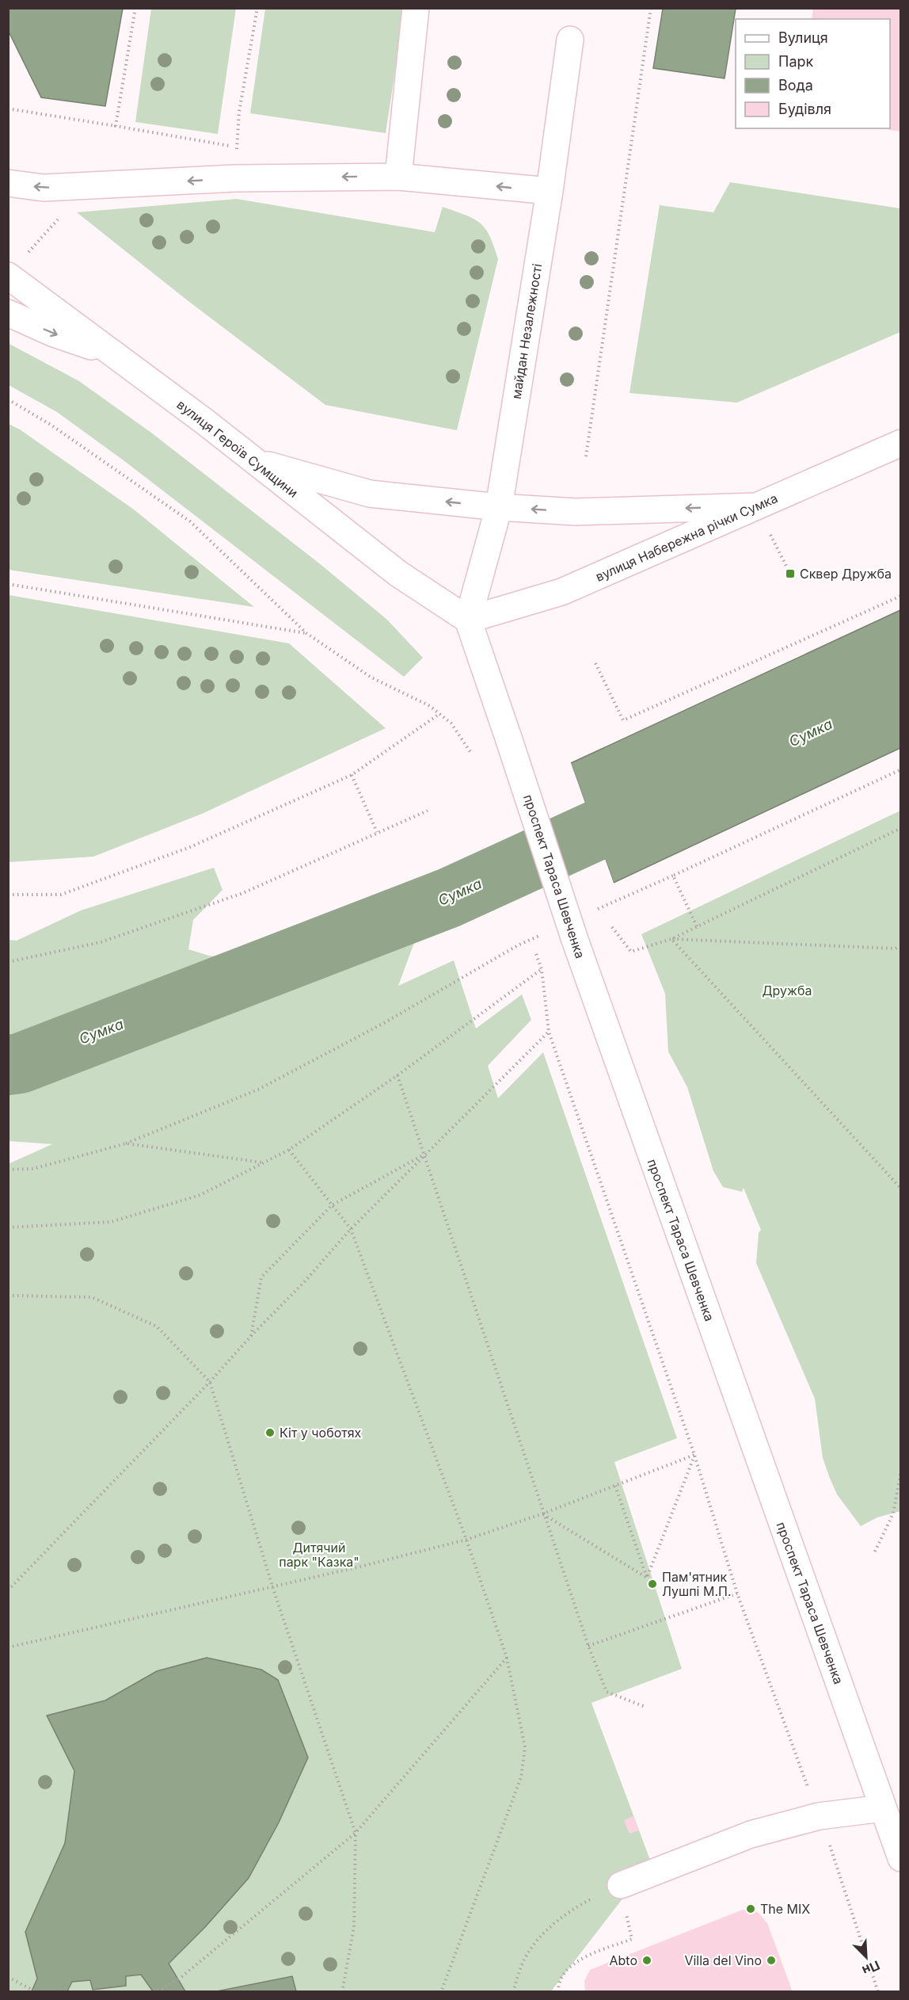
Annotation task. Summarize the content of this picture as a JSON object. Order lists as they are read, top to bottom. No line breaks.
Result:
{"streets":{"main road":["майдан Незалежності","вулиця Героїв Сумщини","вулиця Набережна річки Сумка","проспект Тараса Шевченка"]},"crossings":[["майдан Незалежності","вулиця Героїв Сумщини"],["майдан Незалежності","вулиця Набережна річки Сумка"],["майдан Незалежності","проспект Тараса Шевченка"],["вулиця Героїв Сумщини","вулиця Набережна річки Сумка"],["вулиця Героїв Сумщини","проспект Тараса Шевченка"],["вулиця Набережна річки Сумка","проспект Тараса Шевченка"]],"water":["Сумка"],"parks":["Дружба","Дитячий парк \"Казка\""],"places":{"transit":["Сквер Дружба"],"other":["Кіт у чоботях","Пам'ятник Лушпі М.П.","The MIX","Abto","Villa del Vino"]},"legend":["Вулиця","Парк","Вода","Будівля"],"north":"bottom right"}
